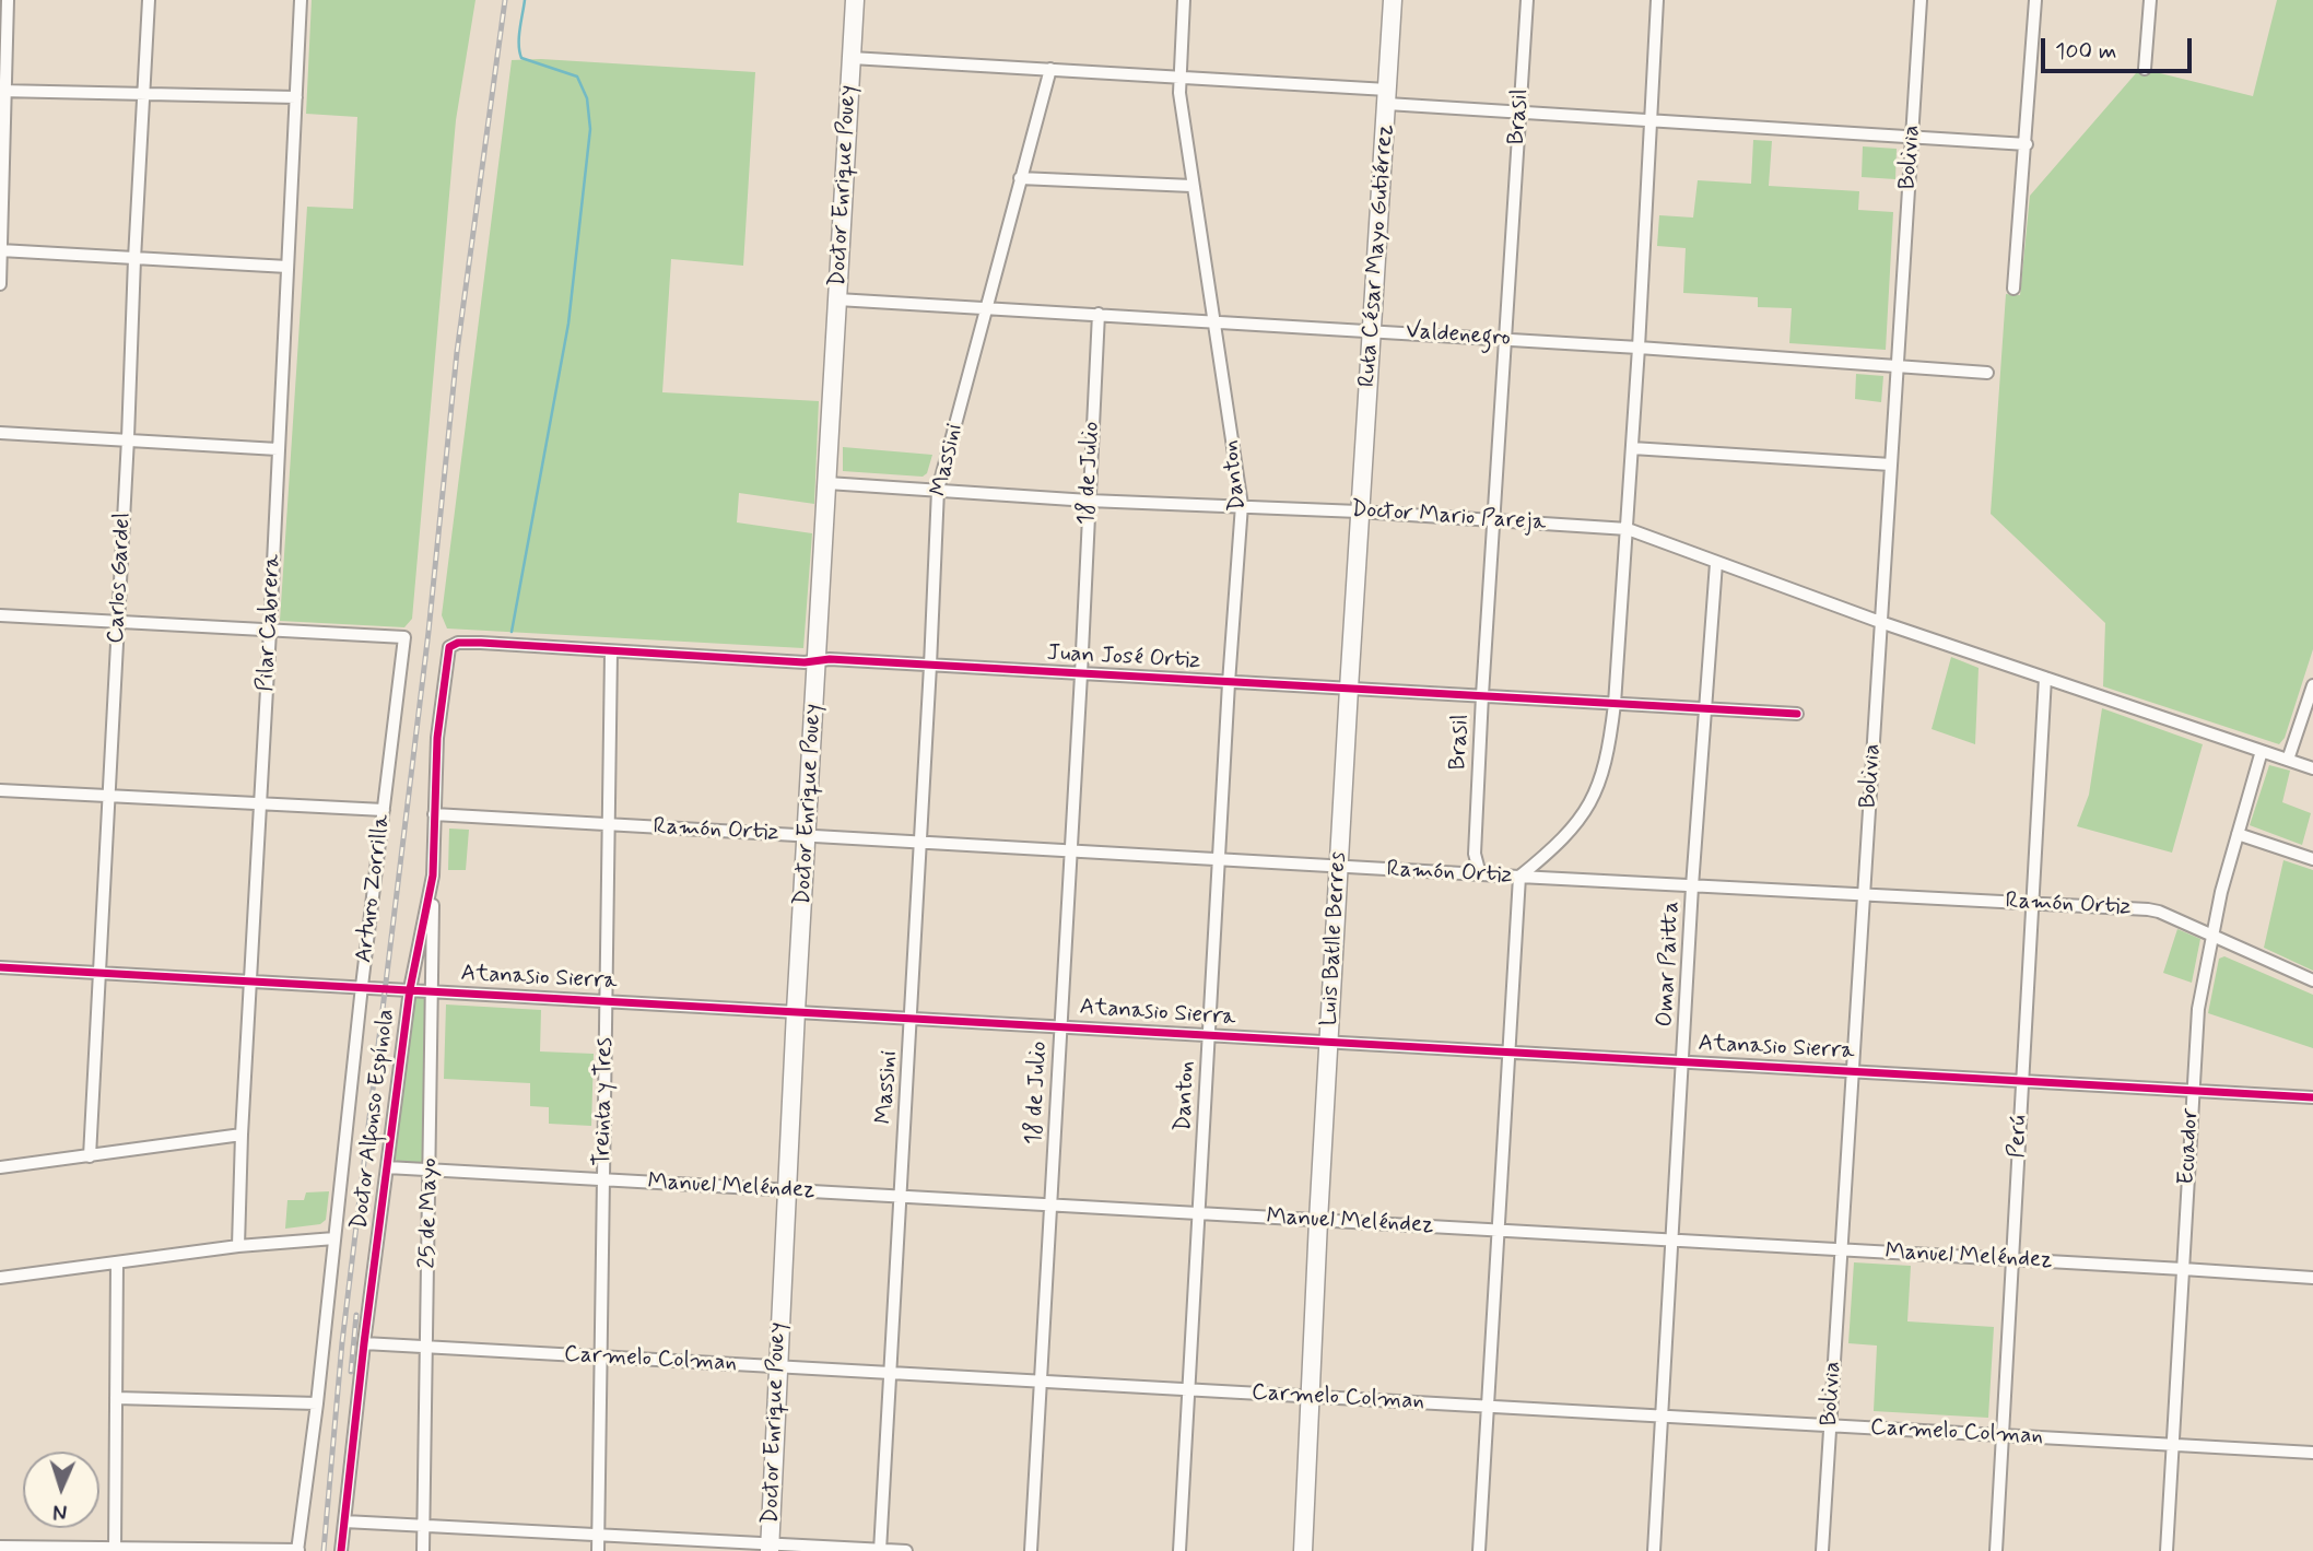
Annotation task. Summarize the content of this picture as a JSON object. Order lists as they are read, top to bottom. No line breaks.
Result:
{"streets":{"street":["Brasil","Bolivia","Doctor Enrique Pouey","Ruta César Mayo Gutiérrez","Valdenegro","Massini","18 de Julio","Danton","Doctor Mario Pareja","Carlos Gardel","Pilar Cabrera","Juan José Ortiz","Ramón Ortiz","Arturo Zorrilla","Luis Batlle Berres","Omar Paitta","Atanasio Sierra","Treinta y Tres","Doctor Alfonso Espínola","Perú","Ecuador","Manuel Meléndez","25 de Mayo","Carmelo Colman"]},"crossings":[["Brasil","Valdenegro"],["Brasil","Doctor Mario Pareja"],["Brasil","Juan José Ortiz"],["Brasil","Ramón Ortiz"],["Bolivia","Valdenegro"],["Bolivia","Doctor Mario Pareja"],["Bolivia","Ramón Ortiz"],["Bolivia","Atanasio Sierra"],["Bolivia","Manuel Meléndez"],["Bolivia","Carmelo Colman"],["Doctor Enrique Pouey","Valdenegro"],["Doctor Enrique Pouey","Doctor Mario Pareja"],["Doctor Enrique Pouey","Juan José Ortiz"],["Doctor Enrique Pouey","Ramón Ortiz"],["Doctor Enrique Pouey","Atanasio Sierra"],["Doctor Enrique Pouey","Manuel Meléndez"],["Doctor Enrique Pouey","Carmelo Colman"],["Ruta César Mayo Gutiérrez","Valdenegro"],["Ruta César Mayo Gutiérrez","Doctor Mario Pareja"],["Ruta César Mayo Gutiérrez","Luis Batlle Berres"],["Valdenegro","Massini"],["Valdenegro","18 de Julio"],["Valdenegro","Danton"],["Massini","Doctor Mario Pareja"],["Massini","Juan José Ortiz"],["Massini","Ramón Ortiz"],["Massini","Atanasio Sierra"],["Massini","Manuel Meléndez"],["Massini","Carmelo Colman"],["18 de Julio","Doctor Mario Pareja"],["18 de Julio","Juan José Ortiz"],["18 de Julio","Ramón Ortiz"],["18 de Julio","Atanasio Sierra"],["18 de Julio","Manuel Meléndez"],["18 de Julio","Carmelo Colman"],["Danton","Doctor Mario Pareja"],["Danton","Juan José Ortiz"],["Danton","Ramón Ortiz"],["Danton","Atanasio Sierra"],["Danton","Manuel Meléndez"],["Danton","Carmelo Colman"],["Doctor Mario Pareja","Luis Batlle Berres"],["Doctor Mario Pareja","Omar Paitta"],["Doctor Mario Pareja","Perú"],["Doctor Mario Pareja","Ecuador"],["Carlos Gardel","Atanasio Sierra"],["Pilar Cabrera","Arturo Zorrilla"],["Pilar Cabrera","Atanasio Sierra"],["Juan José Ortiz","Luis Batlle Berres"],["Juan José Ortiz","Omar Paitta"],["Juan José Ortiz","Treinta y Tres"],["Juan José Ortiz","Doctor Alfonso Espínola"],["Ramón Ortiz","Luis Batlle Berres"],["Ramón Ortiz","Omar Paitta"],["Ramón Ortiz","Treinta y Tres"],["Ramón Ortiz","Doctor Alfonso Espínola"],["Ramón Ortiz","Perú"],["Ramón Ortiz","Ecuador"],["Arturo Zorrilla","Atanasio Sierra"],["Luis Batlle Berres","Atanasio Sierra"],["Luis Batlle Berres","Manuel Meléndez"],["Luis Batlle Berres","Carmelo Colman"],["Omar Paitta","Atanasio Sierra"],["Omar Paitta","Manuel Meléndez"],["Omar Paitta","Carmelo Colman"],["Atanasio Sierra","Treinta y Tres"],["Atanasio Sierra","Doctor Alfonso Espínola"],["Atanasio Sierra","Perú"],["Atanasio Sierra","Ecuador"],["Atanasio Sierra","25 de Mayo"],["Treinta y Tres","Manuel Meléndez"],["Treinta y Tres","Carmelo Colman"],["Doctor Alfonso Espínola","Manuel Meléndez"],["Doctor Alfonso Espínola","25 de Mayo"],["Doctor Alfonso Espínola","Carmelo Colman"],["Perú","Manuel Meléndez"],["Perú","Carmelo Colman"],["Ecuador","Manuel Meléndez"],["Ecuador","Carmelo Colman"],["Manuel Meléndez","25 de Mayo"],["25 de Mayo","Carmelo Colman"]],"scale_bar":"100 m","north":"bottom"}
